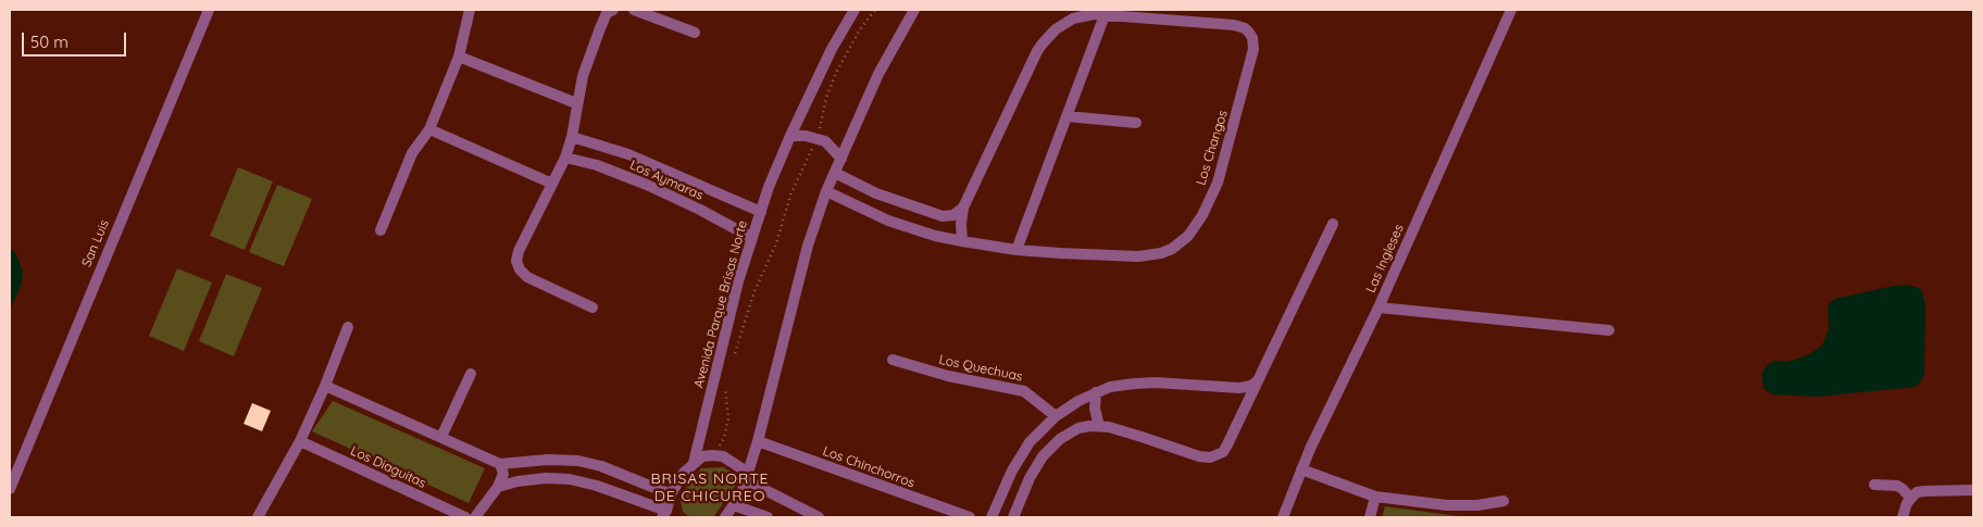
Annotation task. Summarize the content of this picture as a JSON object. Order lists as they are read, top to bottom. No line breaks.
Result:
{"streets":{"street":["Los Changos","Los Aymaras","San Luis","Las Ingleses","Avenida Parque Brisas Norte","Los Quechuas","Los Diaguitas","Los Chinchorros"]},"crossings":[["Los Aymaras","Avenida Parque Brisas Norte"]],"districts":["BRISAS NORTE DE CHICUREO"],"scale_bar":"50 m"}
